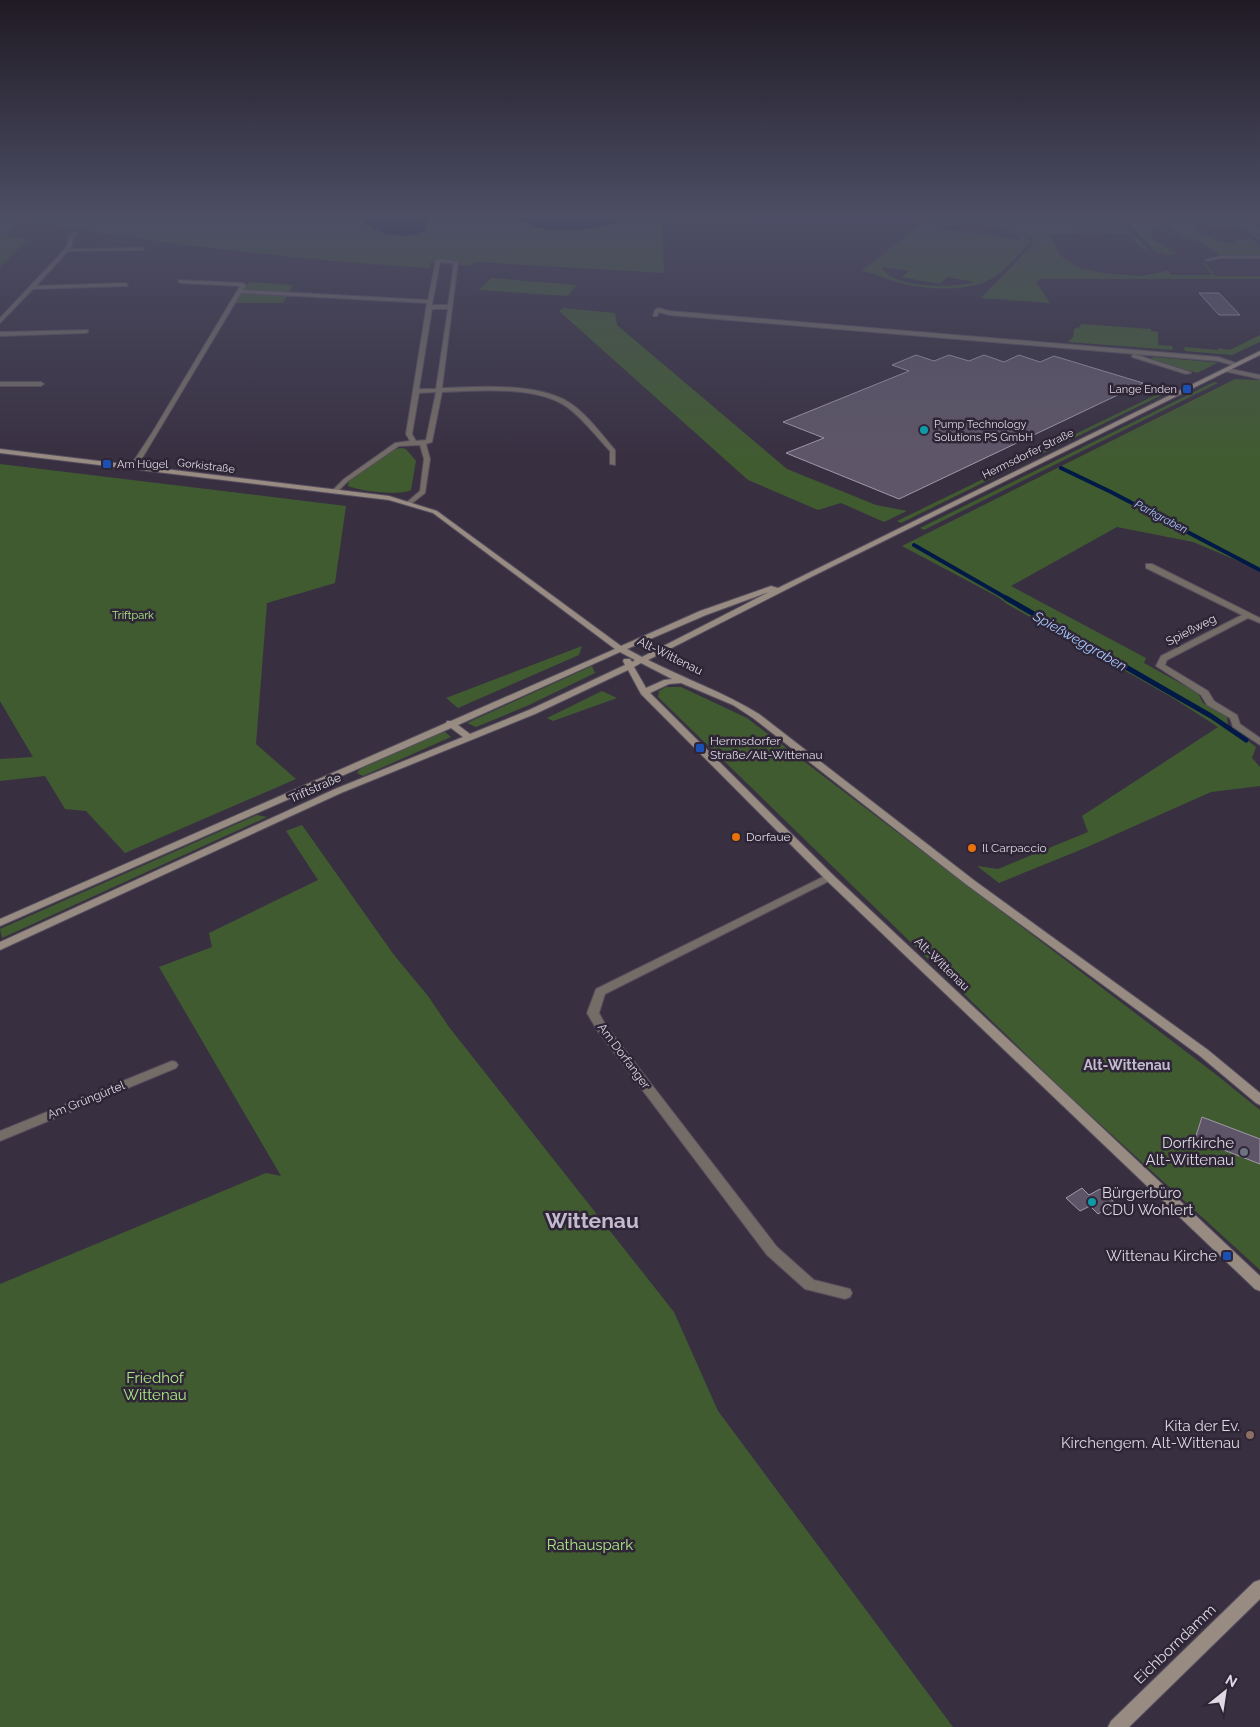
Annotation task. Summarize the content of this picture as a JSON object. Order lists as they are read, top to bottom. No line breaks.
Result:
{"streets":{"main road":["Hermsdorfer Straße","Gorkistraße","Alt-Wittenau","Triftstraße","Eichborndamm"],"street":["Spießweg","Am Dorfanger","Am Grüngürtel"]},"crossings":[["Hermsdorfer Straße","Alt-Wittenau"],["Hermsdorfer Straße","Triftstraße"],["Gorkistraße","Alt-Wittenau"],["Alt-Wittenau","Triftstraße"],["Alt-Wittenau","Am Dorfanger"]],"districts":["Alt-Wittenau","Wittenau"],"water":["Parkgraben","Spießweggraben"],"parks":["Triftpark","Friedhof Wittenau","Rathauspark"],"places":{"transit":["Lange Enden","Am Hügel","Hermsdorfer Straße/Alt-Wittenau","Wittenau Kirche"],"other":["Pump Technology Solutions PS GmbH","Dorfaue","Il Carpaccio","Dorfkirche Alt-Wittenau","Bürgerbüro CDU Wohlert","Kita der Ev. Kirchengem. Alt-Wittenau"]},"north":"top right"}
